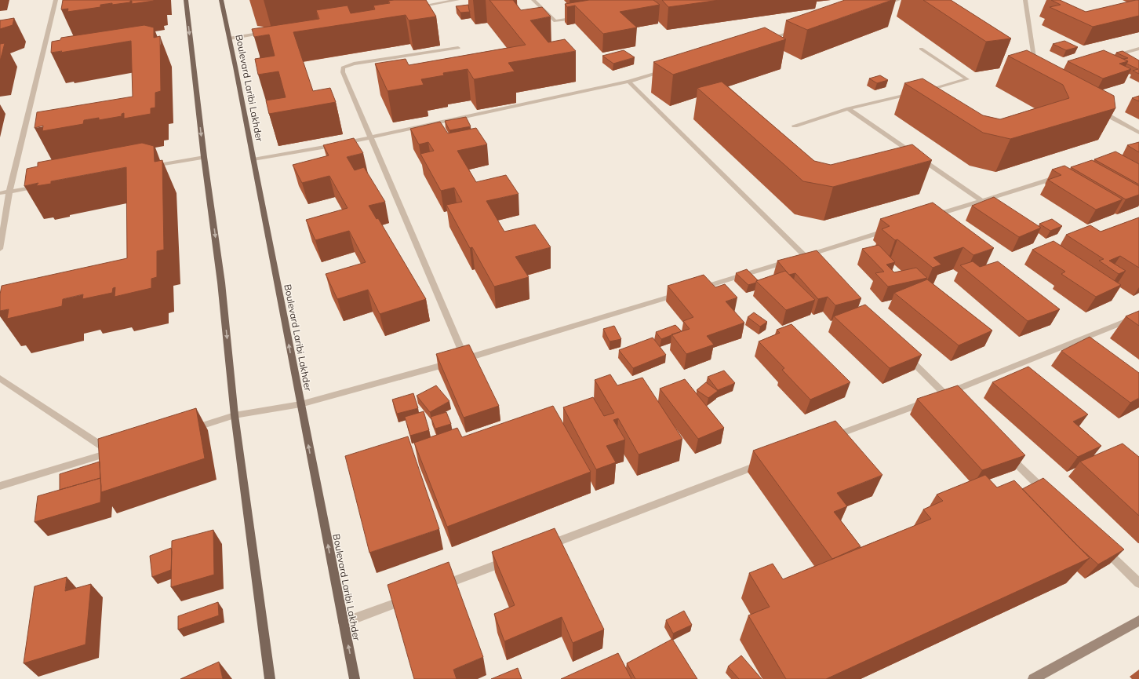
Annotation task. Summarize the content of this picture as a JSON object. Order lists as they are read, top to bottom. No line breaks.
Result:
{"streets":{"main road":["Boulevard Laribi Lakhder"]}}
